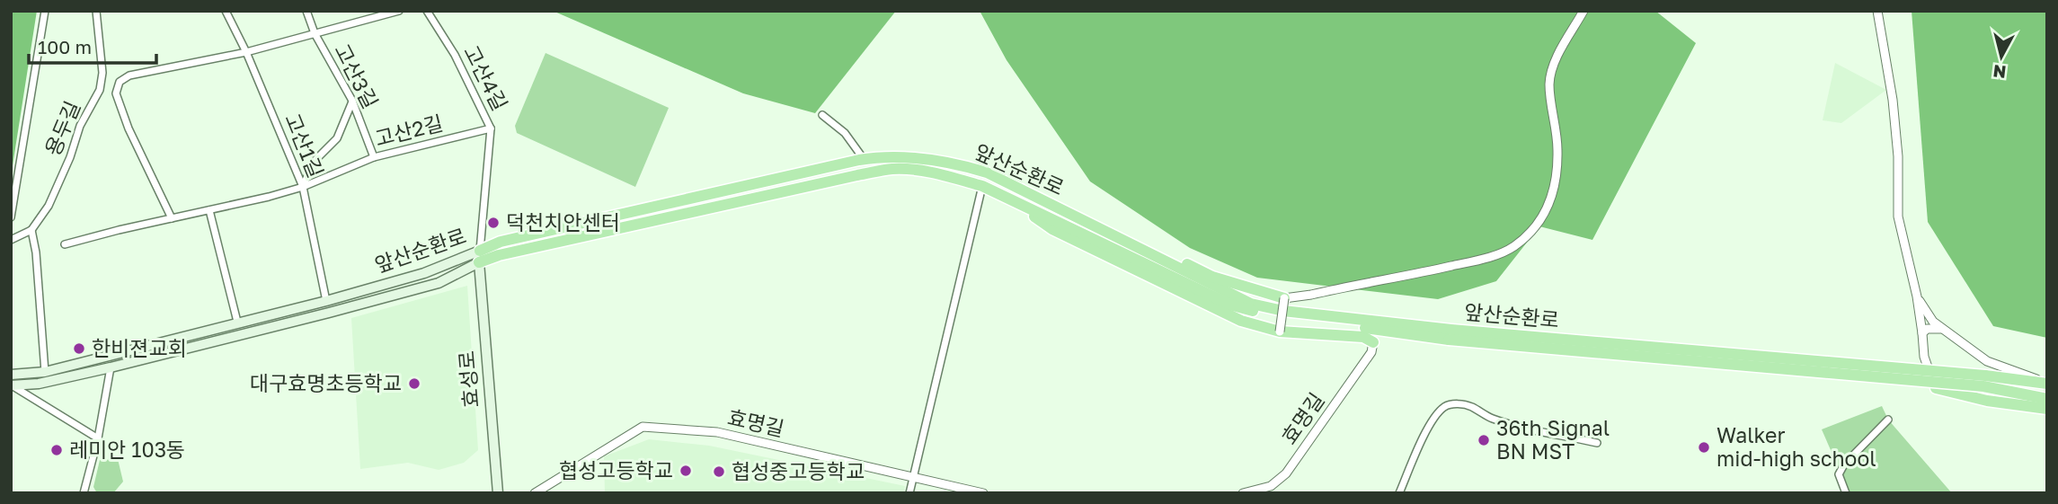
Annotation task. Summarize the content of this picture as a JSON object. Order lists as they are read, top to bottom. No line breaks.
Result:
{"streets":{"highway":["앞산순환로"],"main road":["효성로"],"street":["고산3길","고산4길","용두길","고산2길","고산1길","효명길"]},"crossings":[["고산3길","고산2길"],["고산4길","고산2길"],["고산2길","고산1길"],["고산1길","앞산순환로"],["앞산순환로","효성로"]],"places":["덕천치안센터","한비젼교회","대구효명초등학교","36th Signal BN MST","Walker mid-high school","레미안 103동","협성고등학교","협성중고등학교"],"scale_bar":"100 m","north":"bottom"}
